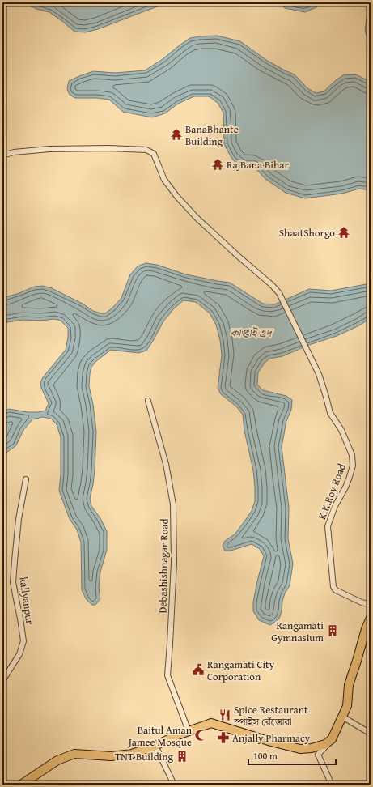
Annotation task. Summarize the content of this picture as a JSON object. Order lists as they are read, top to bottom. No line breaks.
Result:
{"streets":{"street":["K.K.Roy Road","Debashishnagar Road","kallyanpur"]},"water":["কাপ্তাই হ্রদ"],"places":{"temple":["BanaBhante Building","RajBana Bihar","ShaatShorgo"],"building":["Rangamati Gymnasium","TNT Building"],"public building":["Rangamati City Corporation"],"restaurant":["Spice Restaurant স্পাইস রেঁস্তোরা"],"mosque":["Baitul Aman Jamee Mosque"],"pharmacy":["Anjally Pharmacy"]},"scale_bar":"100 m"}
